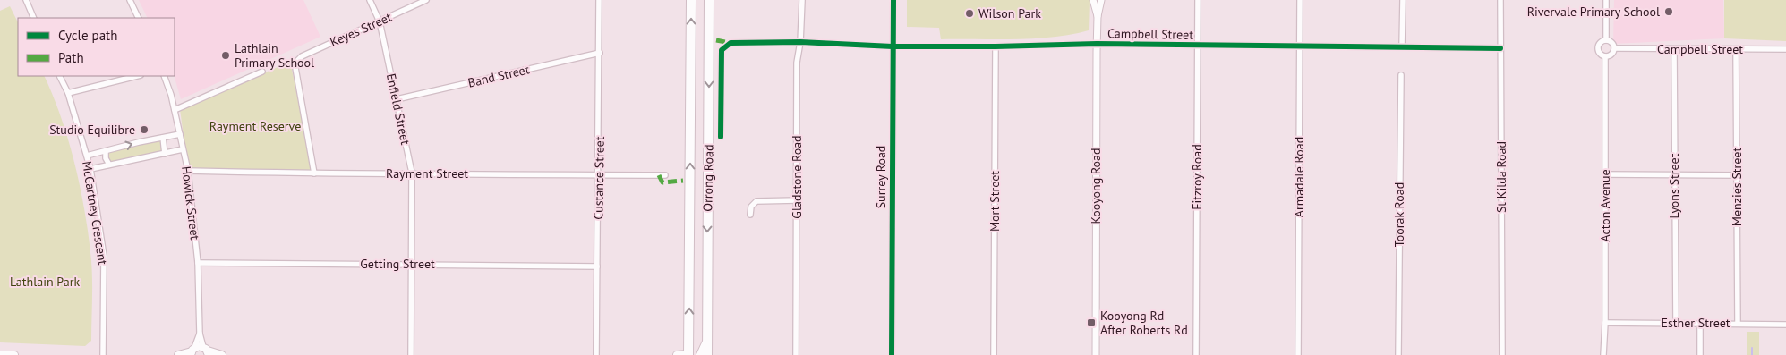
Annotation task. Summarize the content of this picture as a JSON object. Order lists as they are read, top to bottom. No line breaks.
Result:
{"streets":{"highway":["Orrong Road"],"street":["Keyes Street","Campbell Street","Band Street","Enfield Street","Rayment Street","Gladstone Road","Surrey Road","Fitzroy Road","Armadale Road","St Kilda Road","Custance Street","Kooyong Road","Lyons Street","Menzies Street","Mort Street","Howick Street","Acton Avenue","McCartney Crescent","Toorak Road","Getting Street","Esther Street"]},"crossings":[["Keyes Street","Enfield Street"],["Keyes Street","Rayment Street"],["Campbell Street","Gladstone Road"],["Campbell Street","Surrey Road"],["Campbell Street","Fitzroy Road"],["Campbell Street","Armadale Road"],["Campbell Street","St Kilda Road"],["Campbell Street","Kooyong Road"],["Campbell Street","Lyons Street"],["Campbell Street","Menzies Street"],["Campbell Street","Mort Street"],["Campbell Street","Acton Avenue"],["Band Street","Enfield Street"],["Band Street","Custance Street"],["Enfield Street","Rayment Street"],["Enfield Street","Getting Street"],["Rayment Street","Custance Street"],["Rayment Street","Howick Street"],["Custance Street","Getting Street"],["Lyons Street","Esther Street"],["Menzies Street","Esther Street"],["Howick Street","Getting Street"],["Acton Avenue","Esther Street"]],"parks":["Rayment Reserve","Lathlain Park"],"places":{"other":["Rivervale Primary School","Wilson Park","Lathlain Primary School","Studio Equilibre"],"transit":["Kooyong Rd After Roberts Rd"]},"legend":["Cycle path","Path"]}
